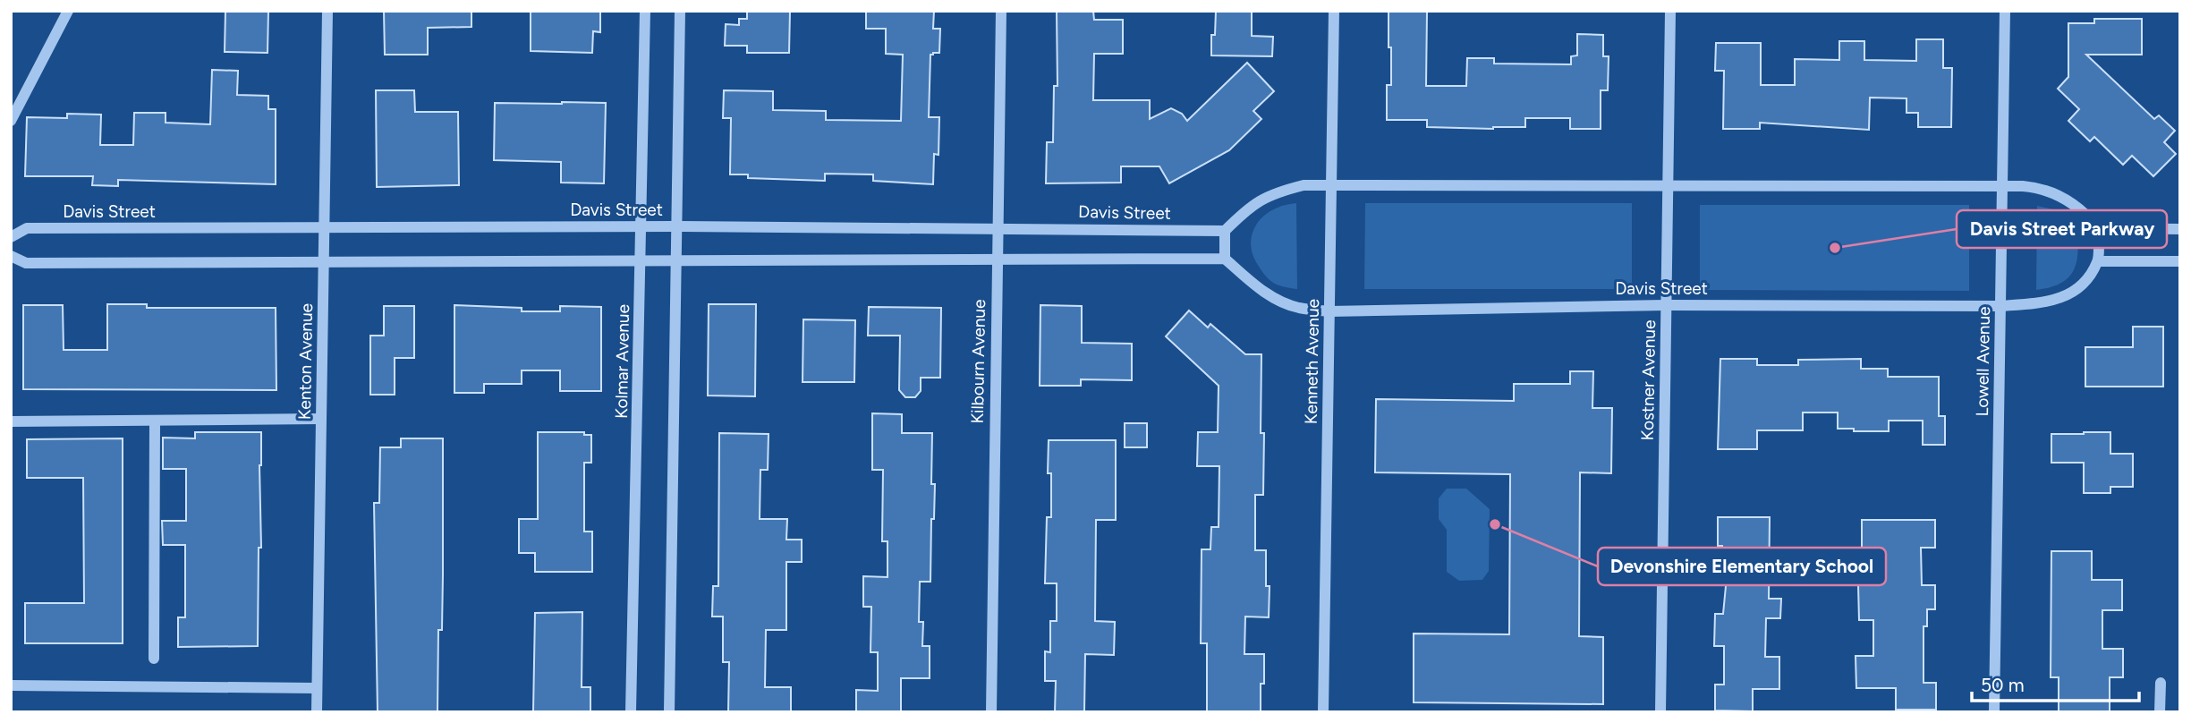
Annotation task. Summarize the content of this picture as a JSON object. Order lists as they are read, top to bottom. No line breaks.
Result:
{"streets":{"street":["Davis Street","Kenton Avenue","Kolmar Avenue","Kilbourn Avenue","Kenneth Avenue","Lowell Avenue","Kostner Avenue"]},"crossings":[["Davis Street","Kenton Avenue"],["Davis Street","Kolmar Avenue"],["Davis Street","Kilbourn Avenue"],["Davis Street","Kenneth Avenue"],["Davis Street","Lowell Avenue"],["Davis Street","Kostner Avenue"]],"places":["Davis Street Parkway","Devonshire Elementary School"],"scale_bar":"50 m"}
